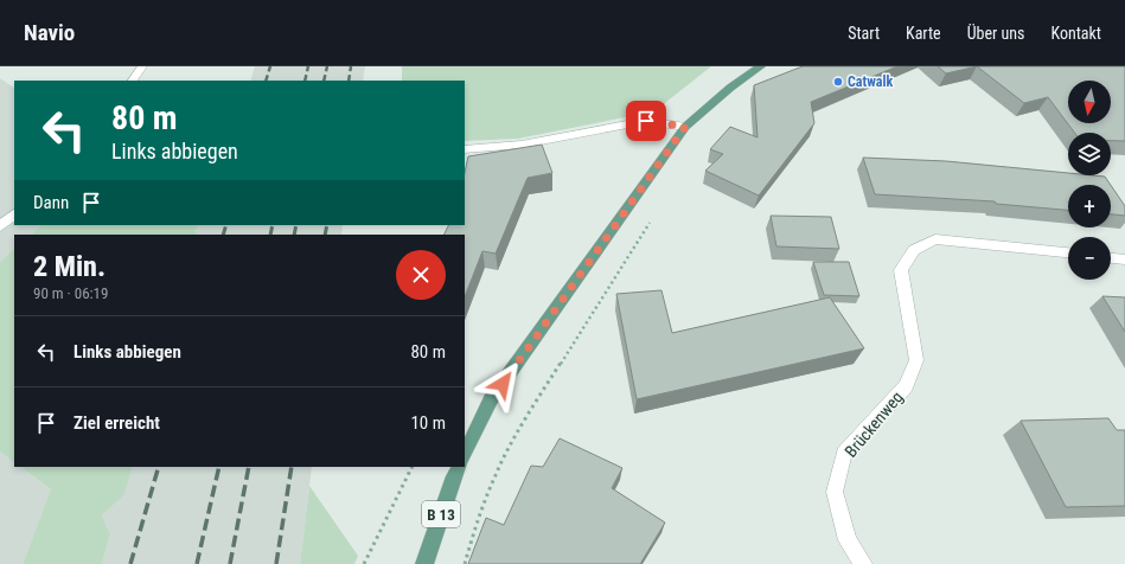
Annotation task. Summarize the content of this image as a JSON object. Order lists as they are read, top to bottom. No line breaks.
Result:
{"streets":{"main road":["B 13"],"street":["Brückenweg"]},"places":["Catwalk"],"north":"bottom","page":{"header":"Navio","nav":["Start","Karte","Über uns","Kontakt"],"map_buttons":["+","−"],"turn":["80 m","Links abbiegen"],"then":"Dann","heading":["2 Min.","90 m · 06:19"],"list":[{"name":"Links abbiegen","value":"80 m"},{"name":"Ziel erreicht","value":"10 m"}]}}
